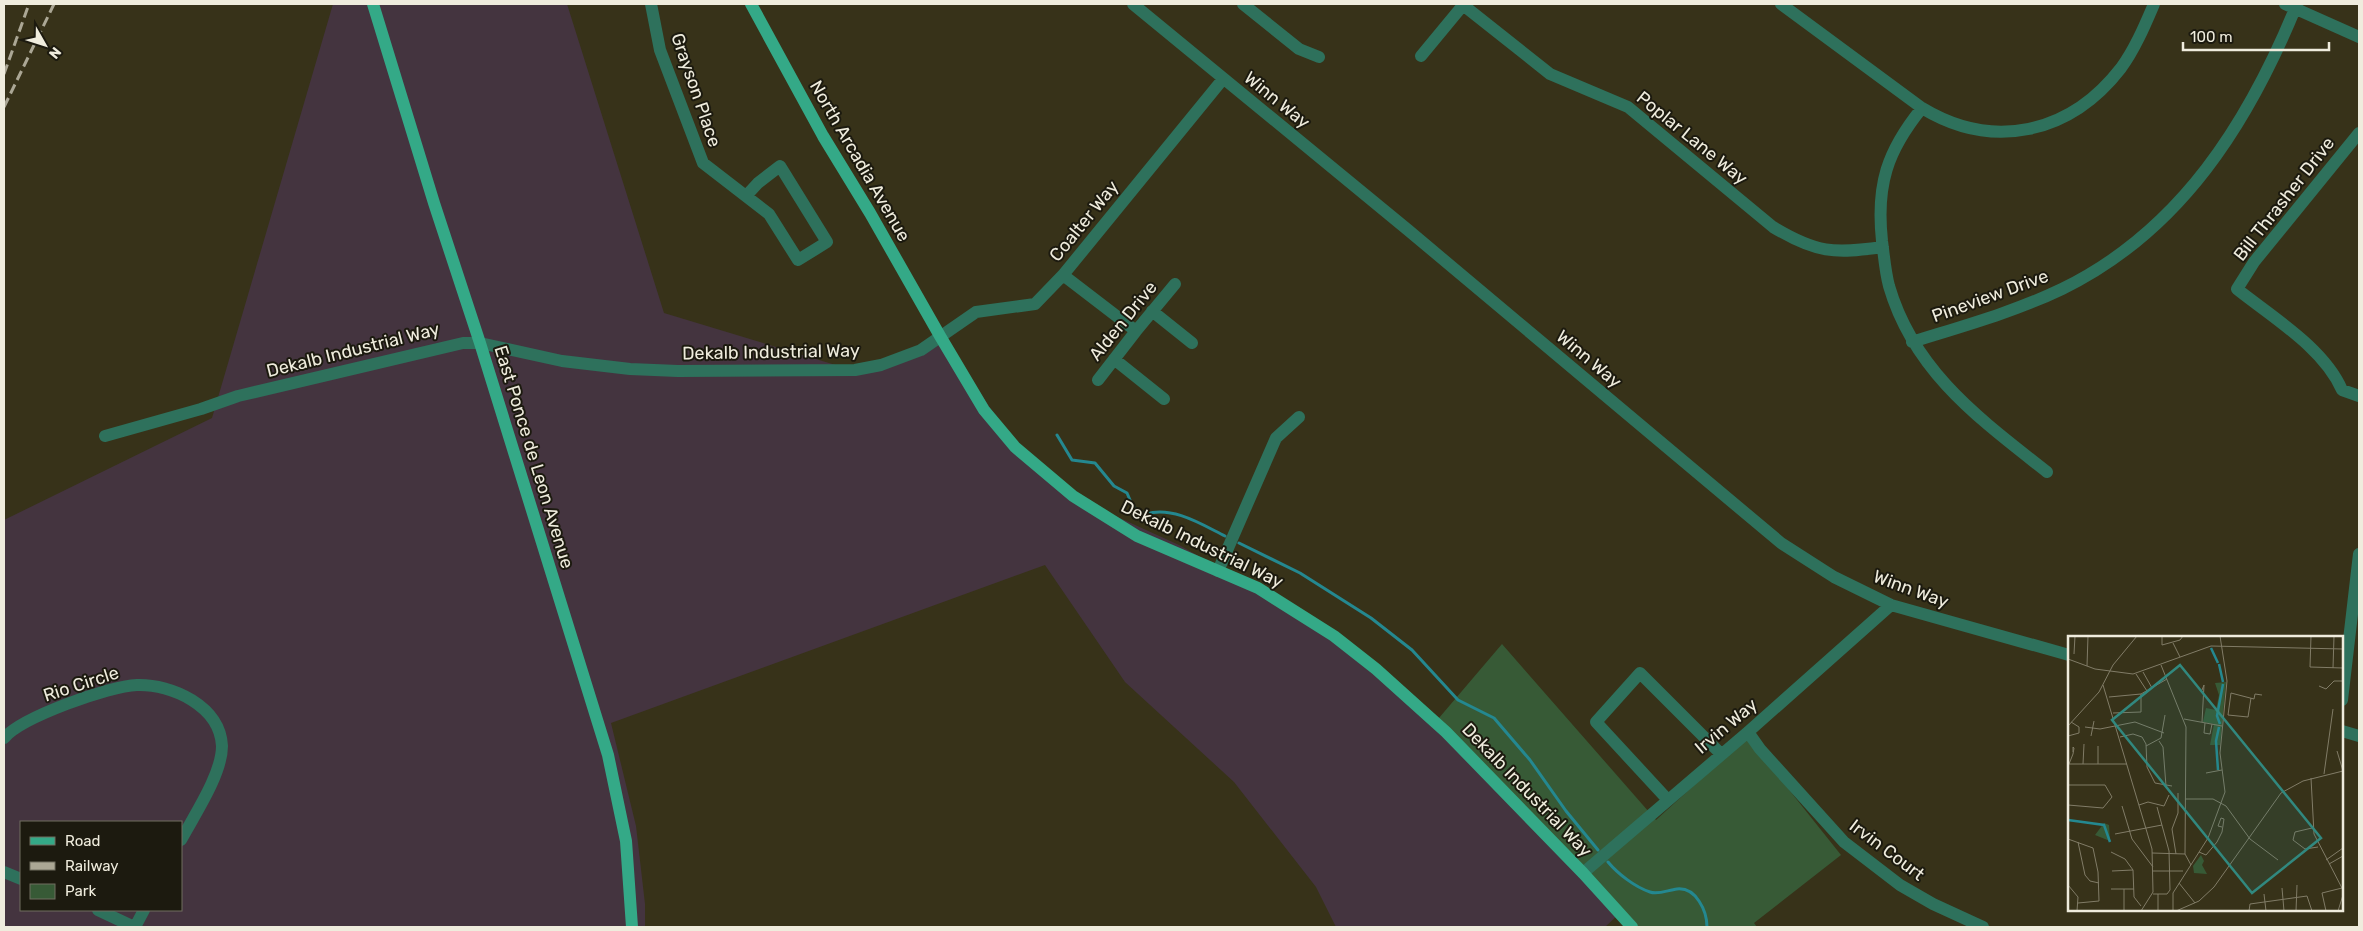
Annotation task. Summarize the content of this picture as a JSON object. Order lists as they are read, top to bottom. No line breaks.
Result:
{"streets":{"main road":["North Arcadia Avenue","Dekalb Industrial Way","East Ponce de Leon Avenue"],"street":["Grayson Place","Winn Way","Poplar Lane Way","Bill Thrasher Drive","Coalter Way","Pineview Drive","Alden Drive","Rio Circle","Irvin Way","Irvin Court"]},"crossings":[["Winn Way","Coalter Way"],["Winn Way","Irvin Way"],["North Arcadia Avenue","Coalter Way"],["North Arcadia Avenue","Dekalb Industrial Way"],["Coalter Way","Dekalb Industrial Way"],["Dekalb Industrial Way","East Ponce de Leon Avenue"],["Dekalb Industrial Way","Irvin Way"],["Irvin Way","Irvin Court"]],"legend":["Road","Railway","Park"],"scale_bar":"100 m","north":"bottom right"}
